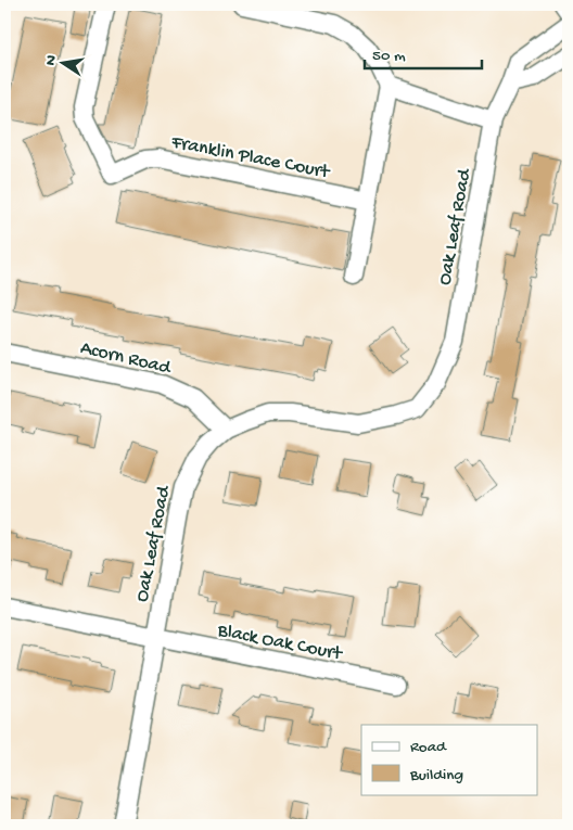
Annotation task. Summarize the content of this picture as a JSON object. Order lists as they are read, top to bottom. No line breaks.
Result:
{"streets":{"street":["Franklin Place Court","Oak Leaf Road","Acorn Road","Black Oak Court"]},"crossings":[["Oak Leaf Road","Acorn Road"],["Oak Leaf Road","Black Oak Court"]],"legend":["Road","Building"],"scale_bar":"50 m","north":"left"}
